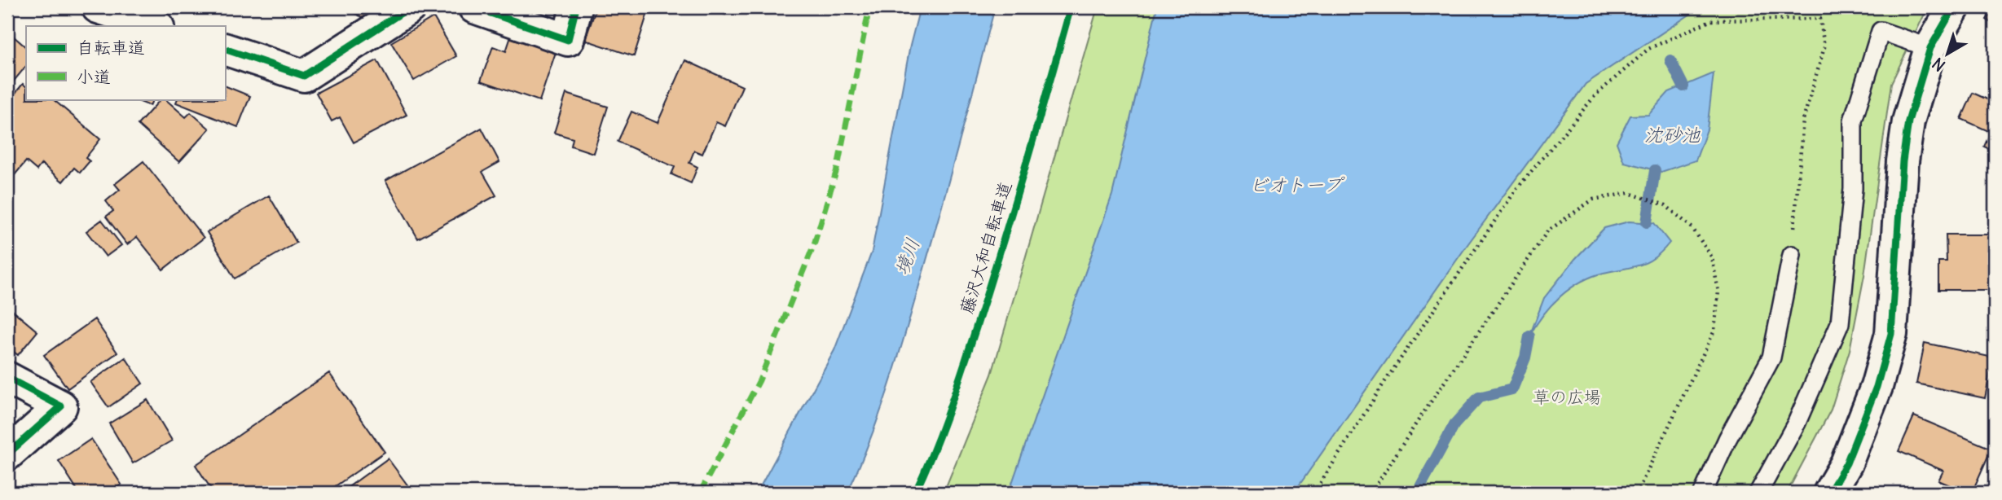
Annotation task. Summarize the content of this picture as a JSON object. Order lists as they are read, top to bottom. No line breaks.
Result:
{"streets":{"cycle path":["藤沢大和自転車道"]},"water":["沈砂池","ビオトープ","境川"],"parks":["草の広場"],"legend":["自転車道","小道"],"north":"bottom left"}
